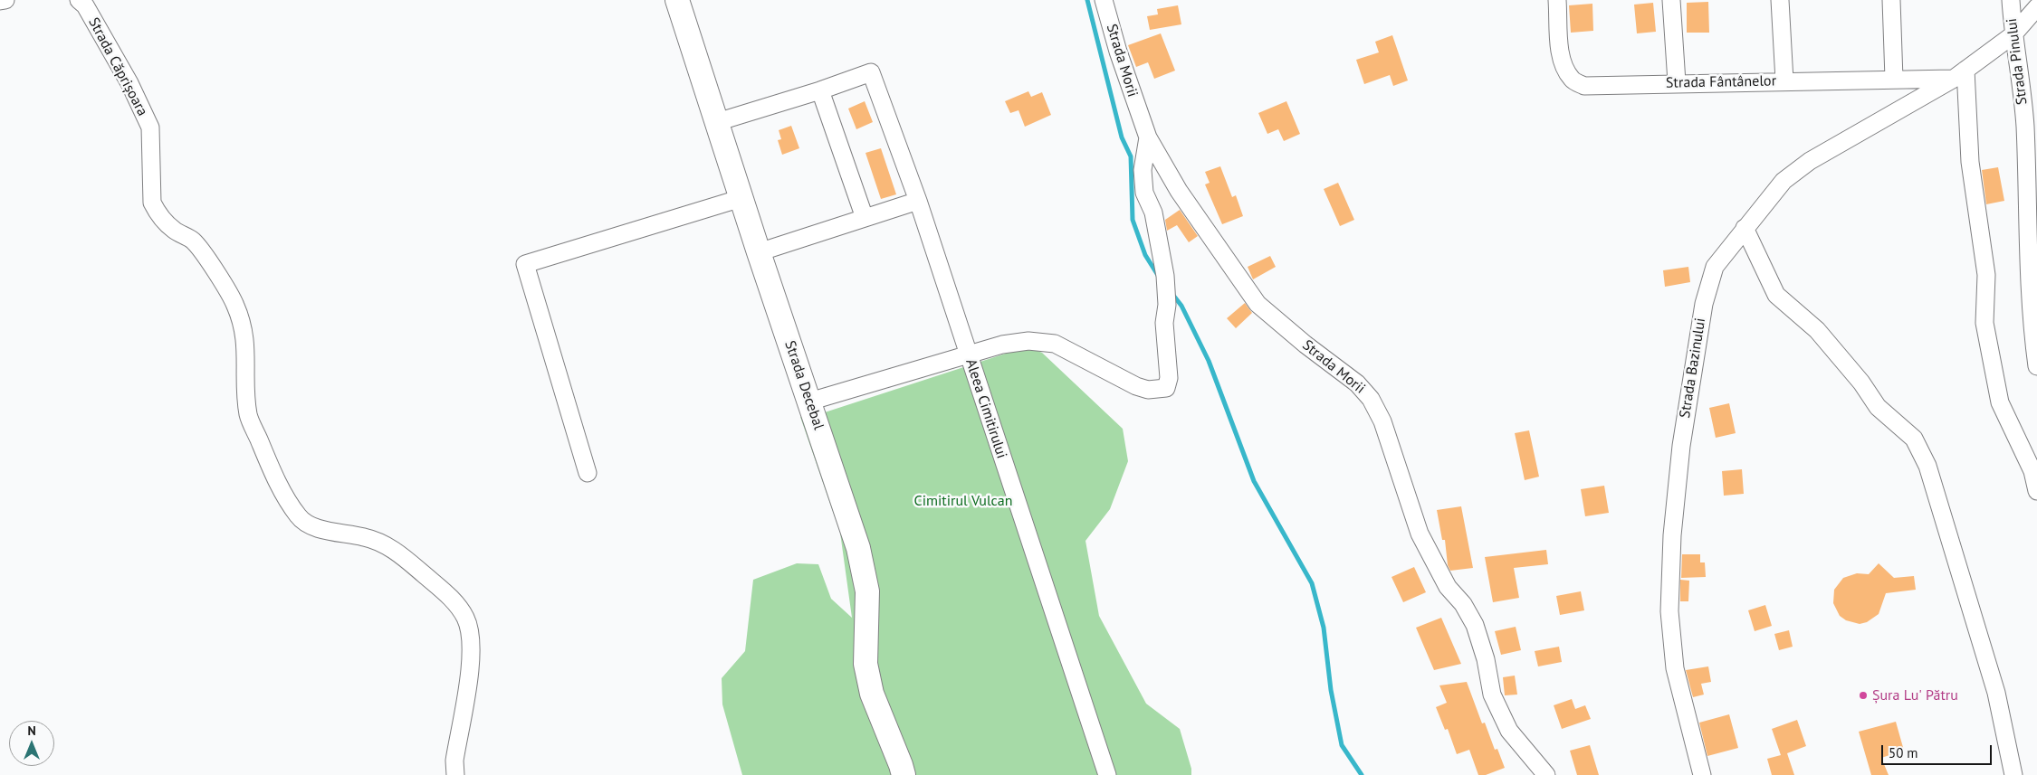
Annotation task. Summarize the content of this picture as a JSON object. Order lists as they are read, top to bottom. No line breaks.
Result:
{"streets":{"street":["Strada Morii","Strada Pinului","Strada Căprișoara","Strada Fântânelor","Strada Bazinului","Strada Decebal","Aleea Cimitirului"]},"crossings":[["Strada Pinului","Strada Bazinului"],["Strada Fântânelor","Strada Bazinului"]],"parks":["Cimitirul Vulcan"],"places":["Șura Lu' Pătru"],"scale_bar":"50 m","north":"top"}
